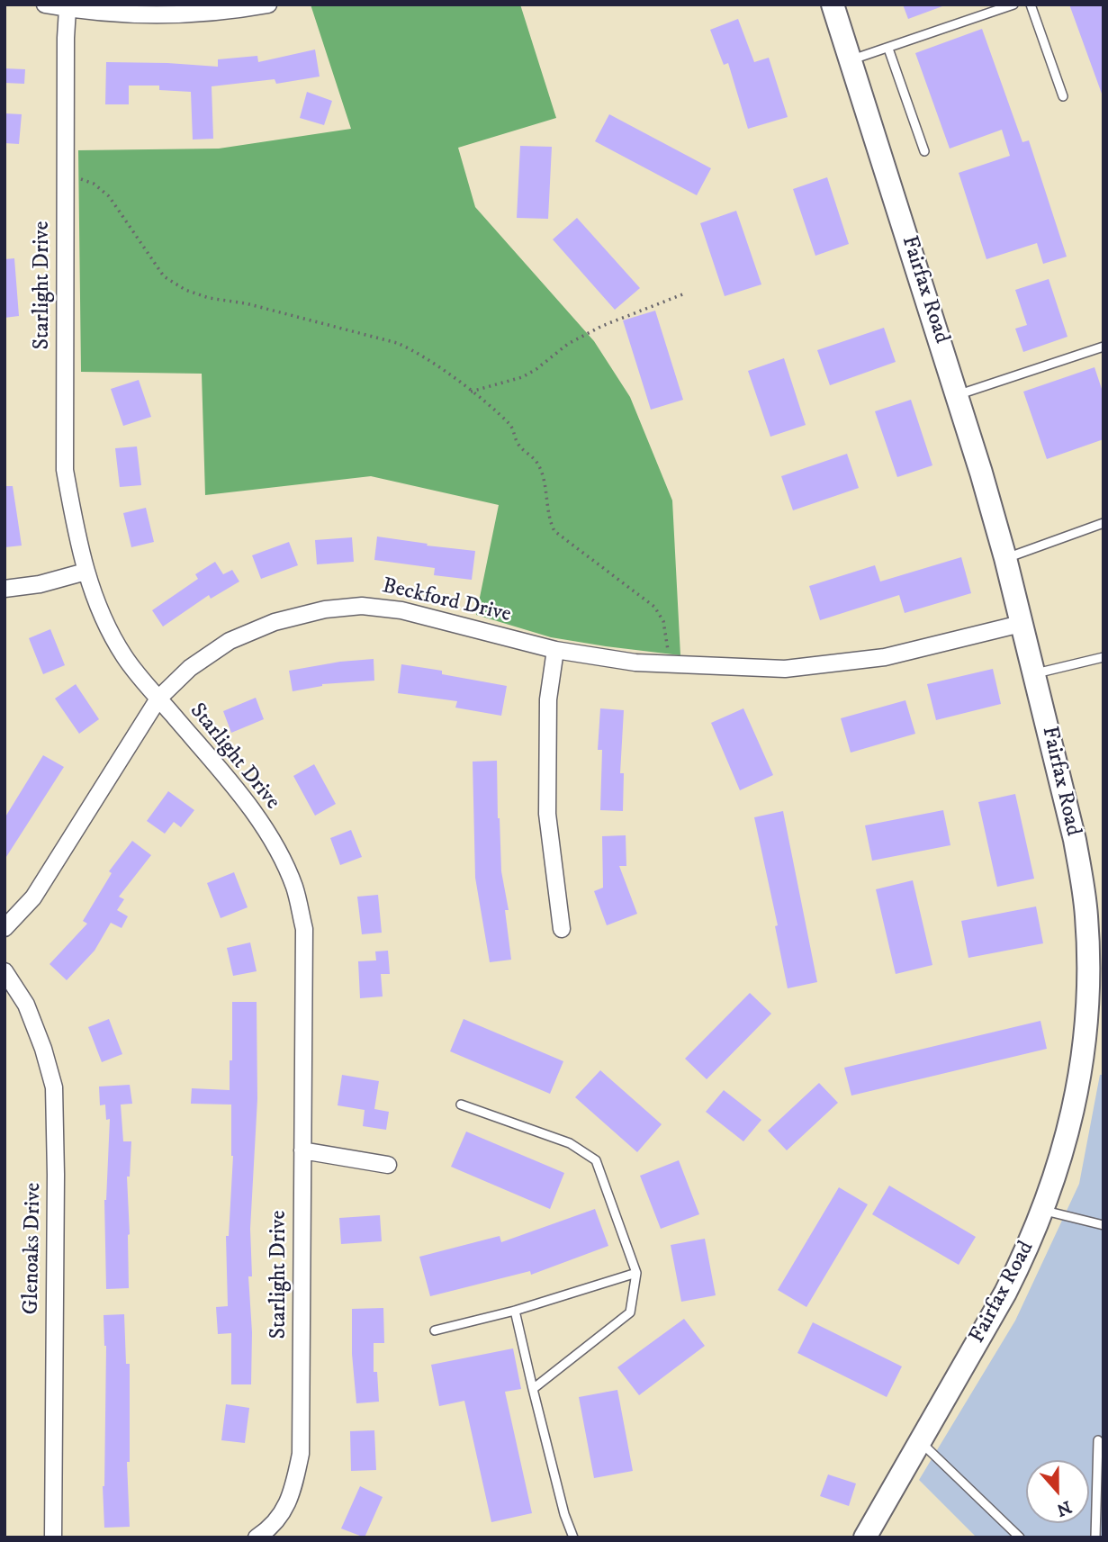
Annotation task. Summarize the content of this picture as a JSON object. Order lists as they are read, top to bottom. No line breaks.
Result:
{"streets":{"street":["Starlight Drive","Fairfax Road","Beckford Drive","Glenoaks Drive"]},"crossings":[["Starlight Drive","Beckford Drive"],["Fairfax Road","Beckford Drive"]],"north":"bottom"}
